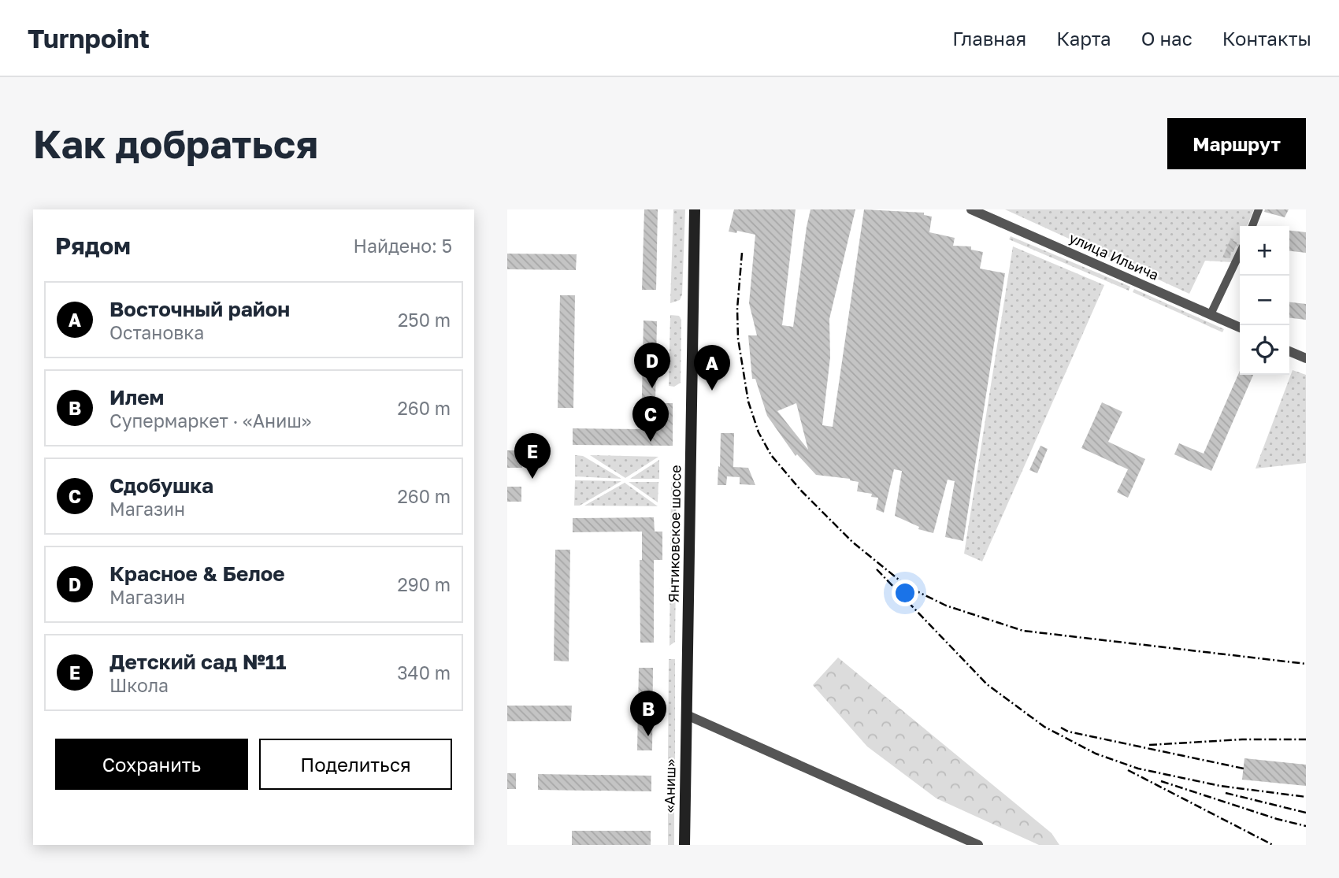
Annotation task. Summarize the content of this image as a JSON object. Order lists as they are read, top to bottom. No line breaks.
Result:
{"streets":{"main road":["Янтиковское шоссе","«Аниш»"],"street":["улица Ильича"]},"crossings":[["Янтиковское шоссе","«Аниш»"]],"page":{"header":"Turnpoint","nav":["Главная","Карта","О нас","Контакты"],"buttons":["Маршрут",["Сохранить","Поделиться"]],"title":"Как добраться","heading":["Рядом","Найдено: 5"],"map_buttons":["+","−"],"list":[{"mark":"A","name":"Восточный район","note":"Остановка","value":"250 m"},{"mark":"B","name":"Илем","note":"Супермаркет · «Аниш»","value":"260 m"},{"mark":"C","name":"Сдобушка","note":"Магазин","value":"260 m"},{"mark":"D","name":"Красное & Белое","note":"Магазин","value":"290 m"},{"mark":"E","name":"Детский сад №11","note":"Школа","value":"340 m"}],"pins":["D","A","C","E","B"]}}
